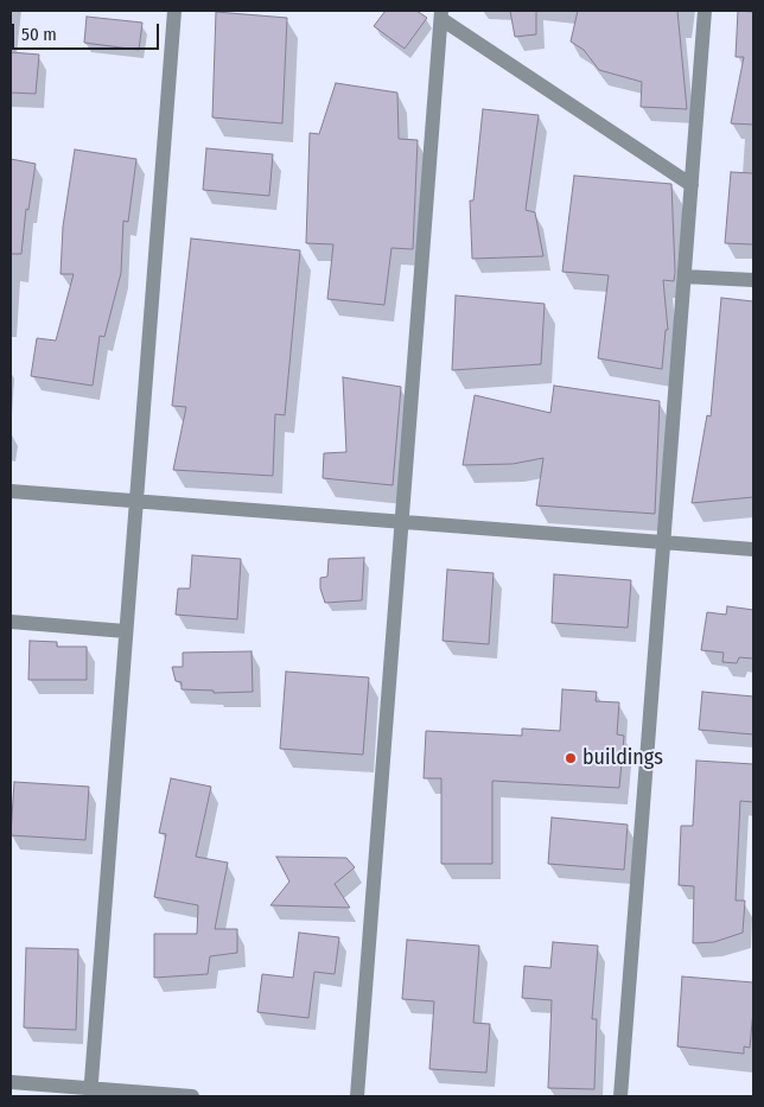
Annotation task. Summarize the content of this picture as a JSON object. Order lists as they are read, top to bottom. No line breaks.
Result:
{"places":["buildings"],"scale_bar":"50 m"}
